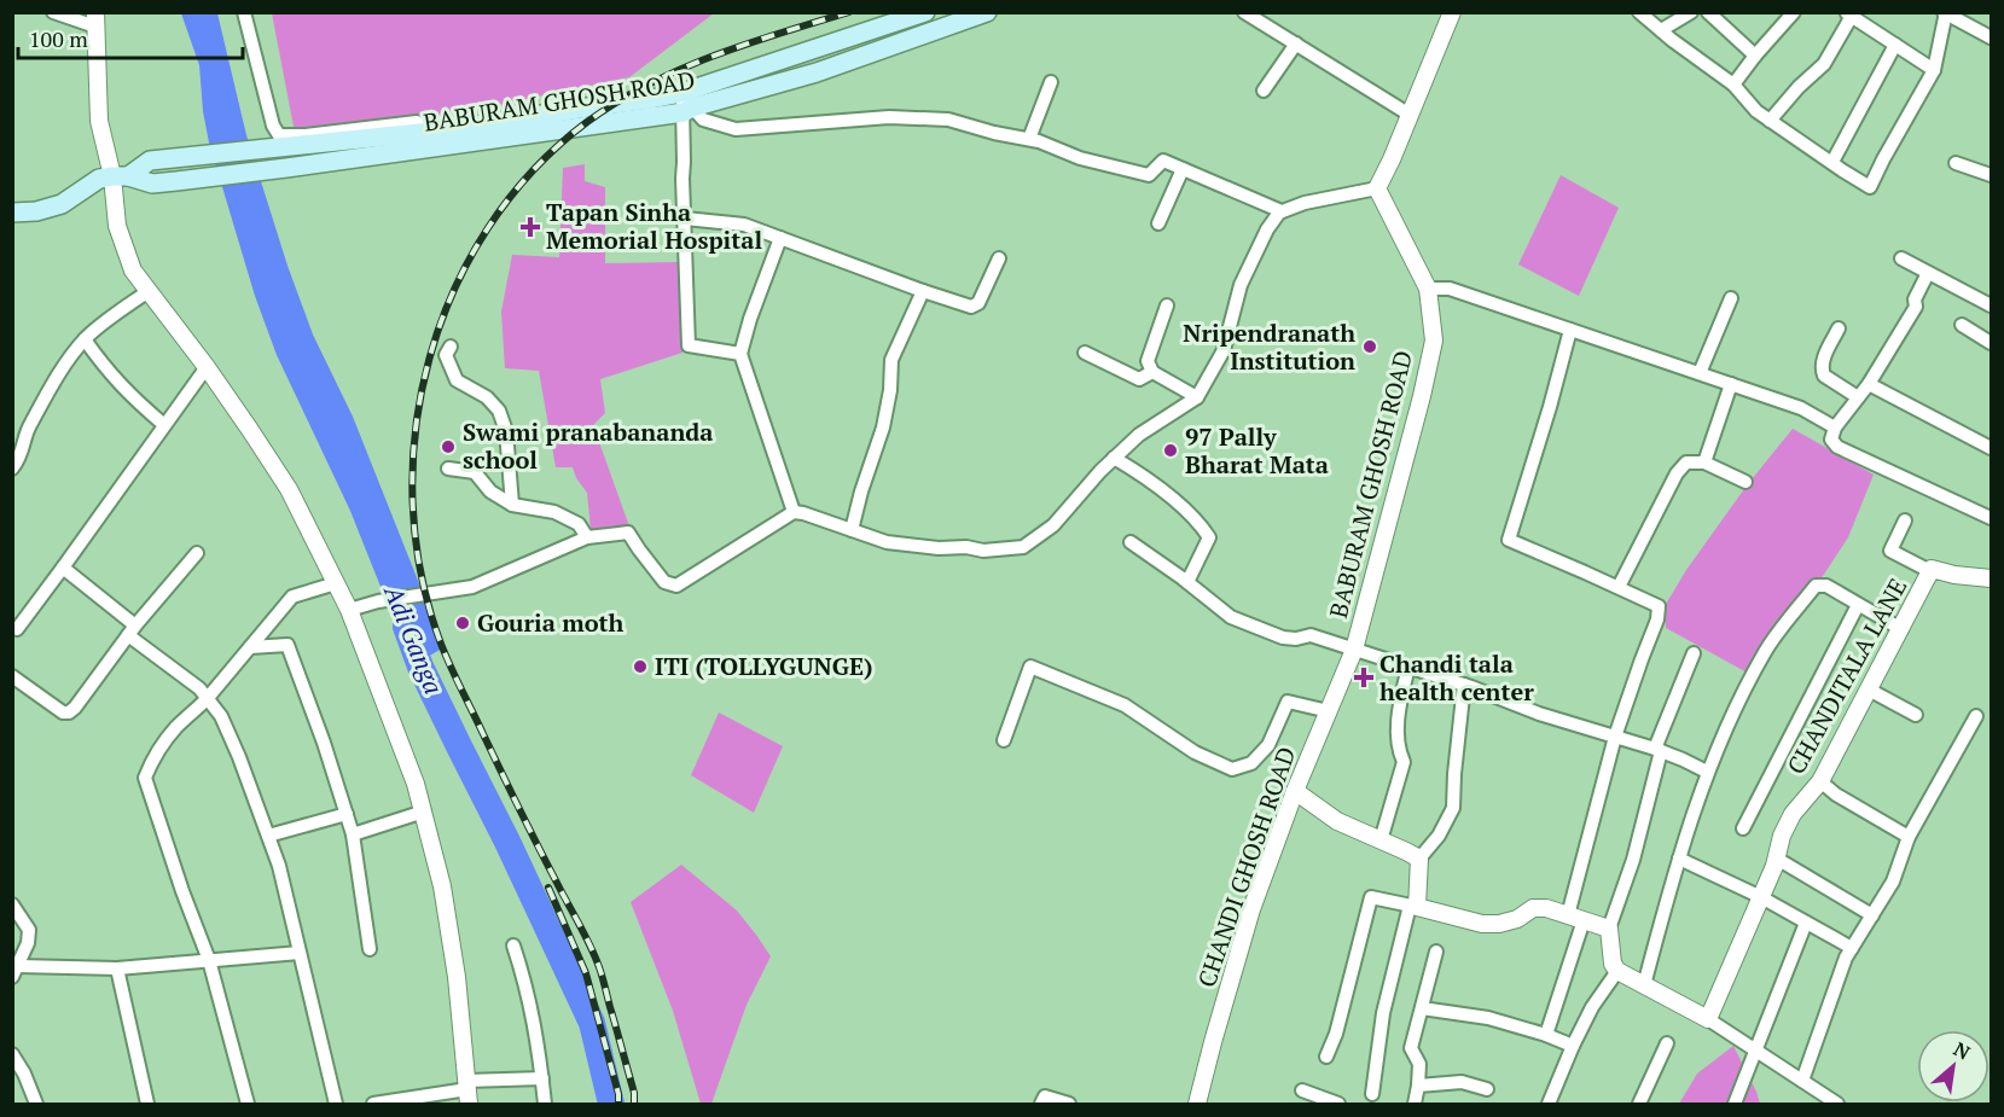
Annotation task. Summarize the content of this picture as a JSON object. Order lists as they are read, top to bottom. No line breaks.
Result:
{"streets":{"main road":["BABURAM GHOSH ROAD"],"street":["CHANDITALA LANE","CHANDI GHOSH ROAD"]},"crossings":[["BABURAM GHOSH ROAD","CHANDI GHOSH ROAD"]],"water":["Adi Ganga"],"places":{"health":["Tapan Sinha Memorial Hospital","Chandi tala health center"],"other":["Nripendranath Institution","Swami pranabananda school","97 Pally Bharat Mata","Gouria moth","ITI (TOLLYGUNGE)"]},"scale_bar":"100 m","north":"top right"}
